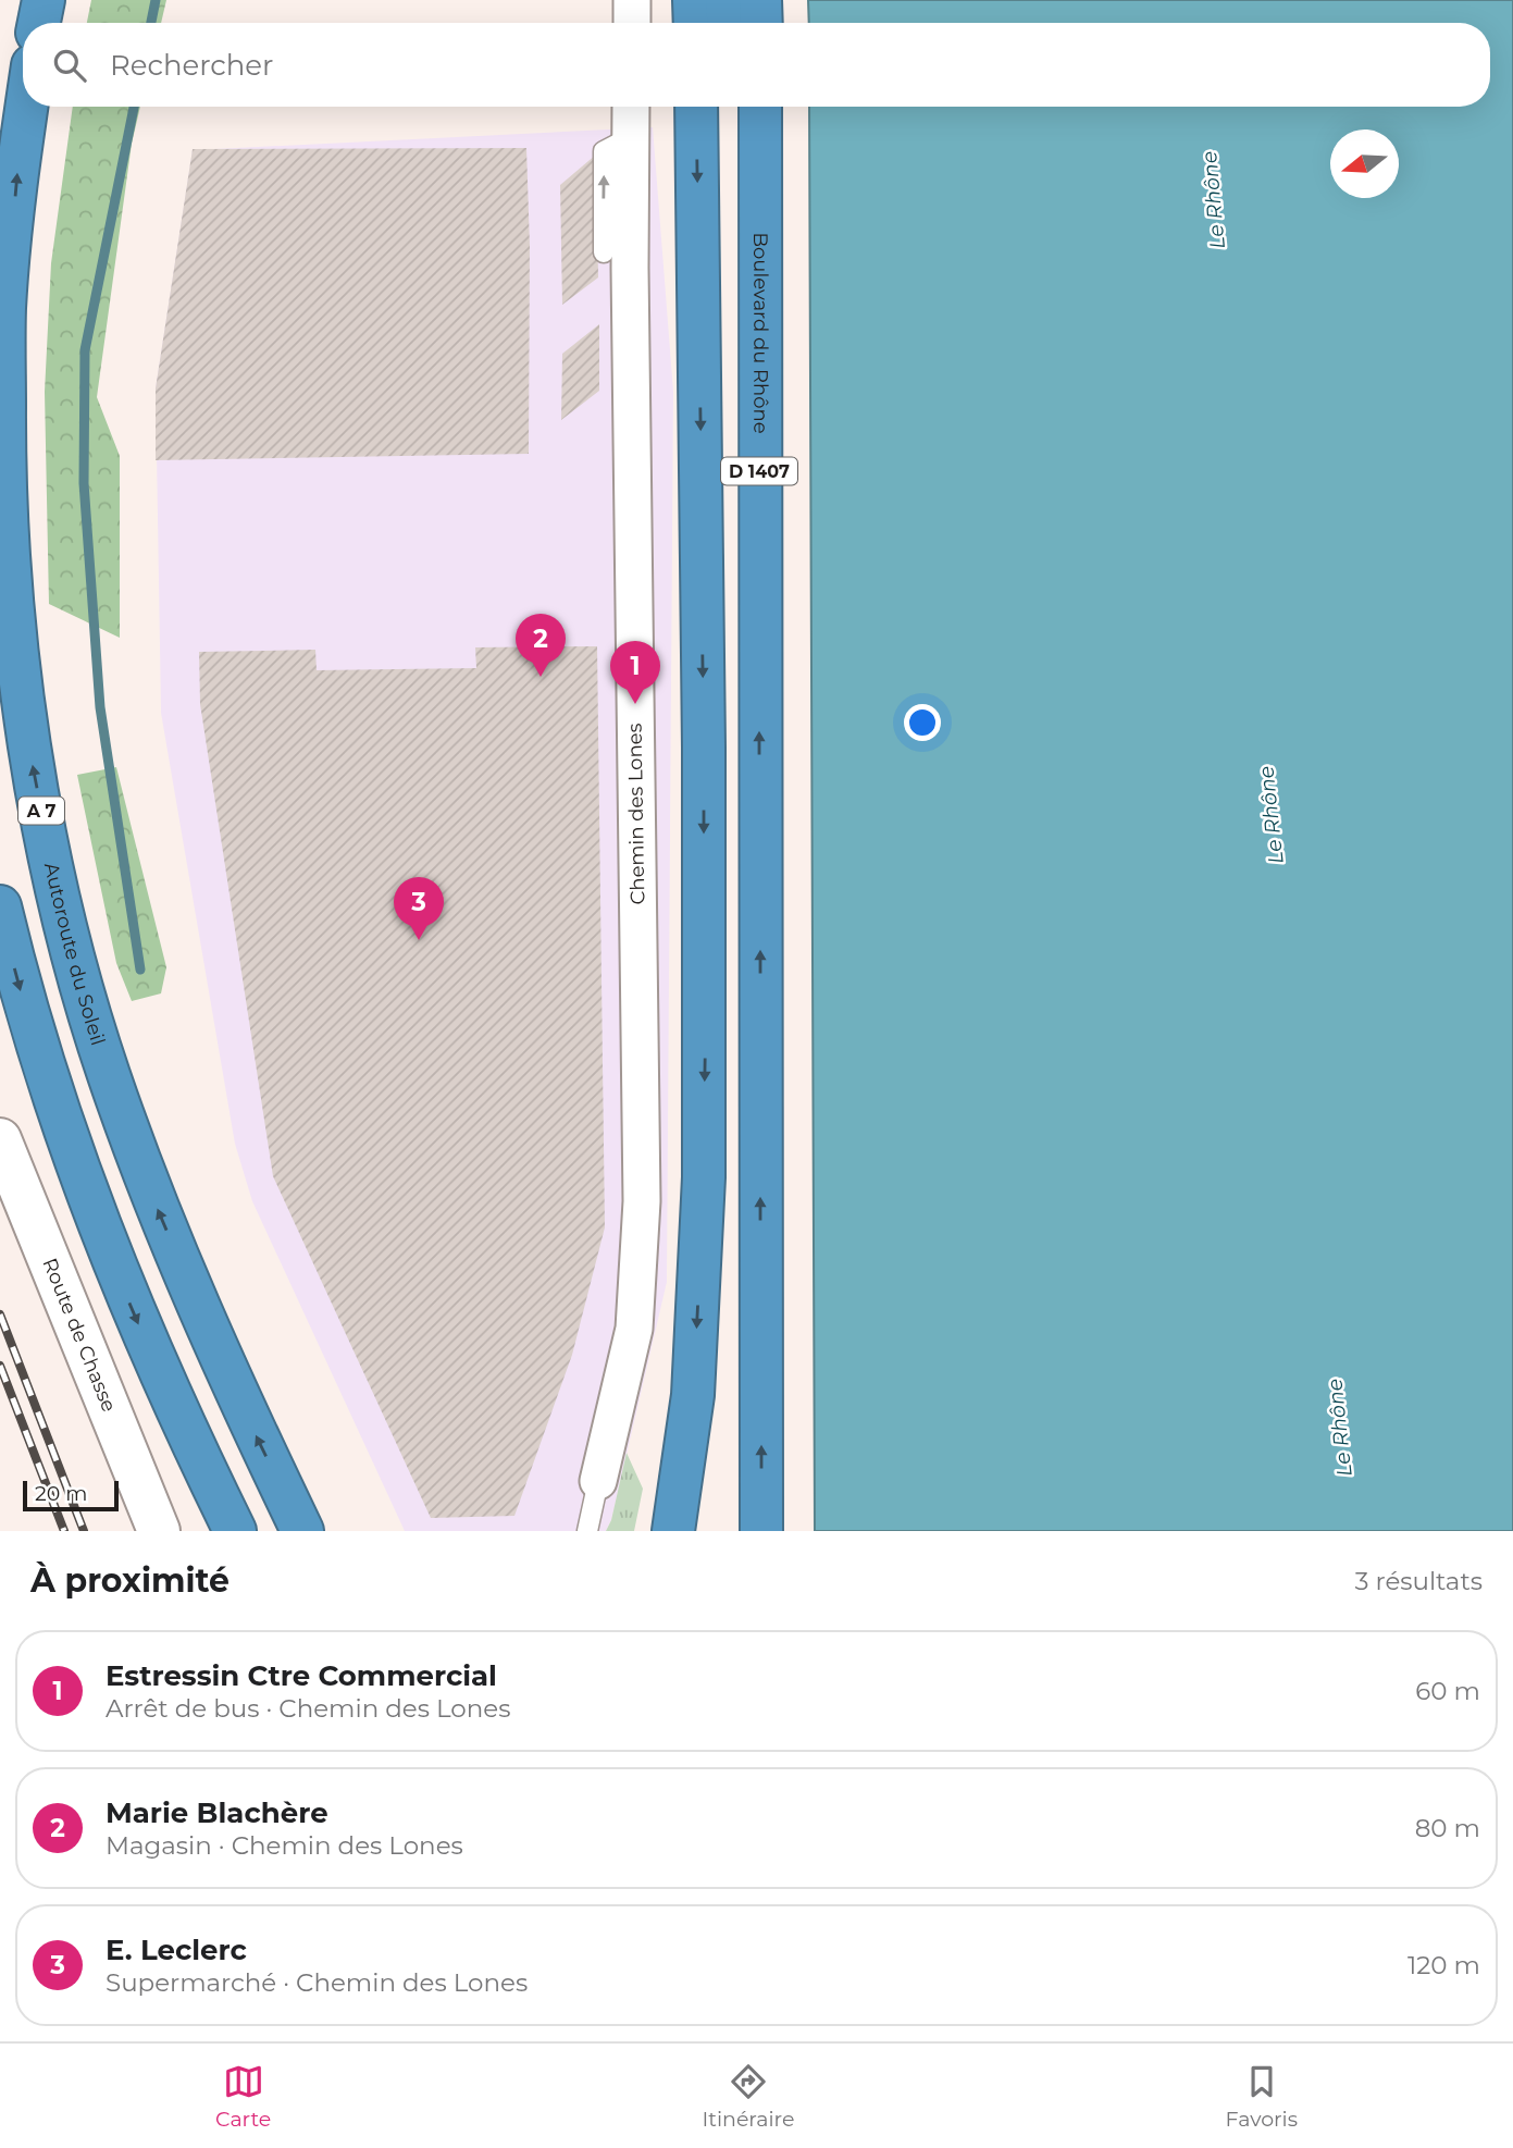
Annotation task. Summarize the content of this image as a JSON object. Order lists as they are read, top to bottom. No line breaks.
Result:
{"streets":{"highway":["Boulevard du Rhône","D 1407","A 7","Autoroute du Soleil"],"main road":["Route de Chasse"],"street":["Chemin des Lones"]},"water":["Le Rhône"],"scale_bar":"20 m","north":"left","page":{"search":"Rechercher","pins":["2","1","3"],"scale":"20 m","heading":["À proximité","3 résultats"],"list":[{"mark":"1","name":"Estressin Ctre Commercial","note":"Arrêt de bus · Chemin des Lones","value":"60 m"},{"mark":"2","name":"Marie Blachère","note":"Magasin · Chemin des Lones","value":"80 m"},{"mark":"3","name":"E. Leclerc","note":"Supermarché · Chemin des Lones","value":"120 m"}],"nav":["Carte","Itinéraire","Favoris"]}}
